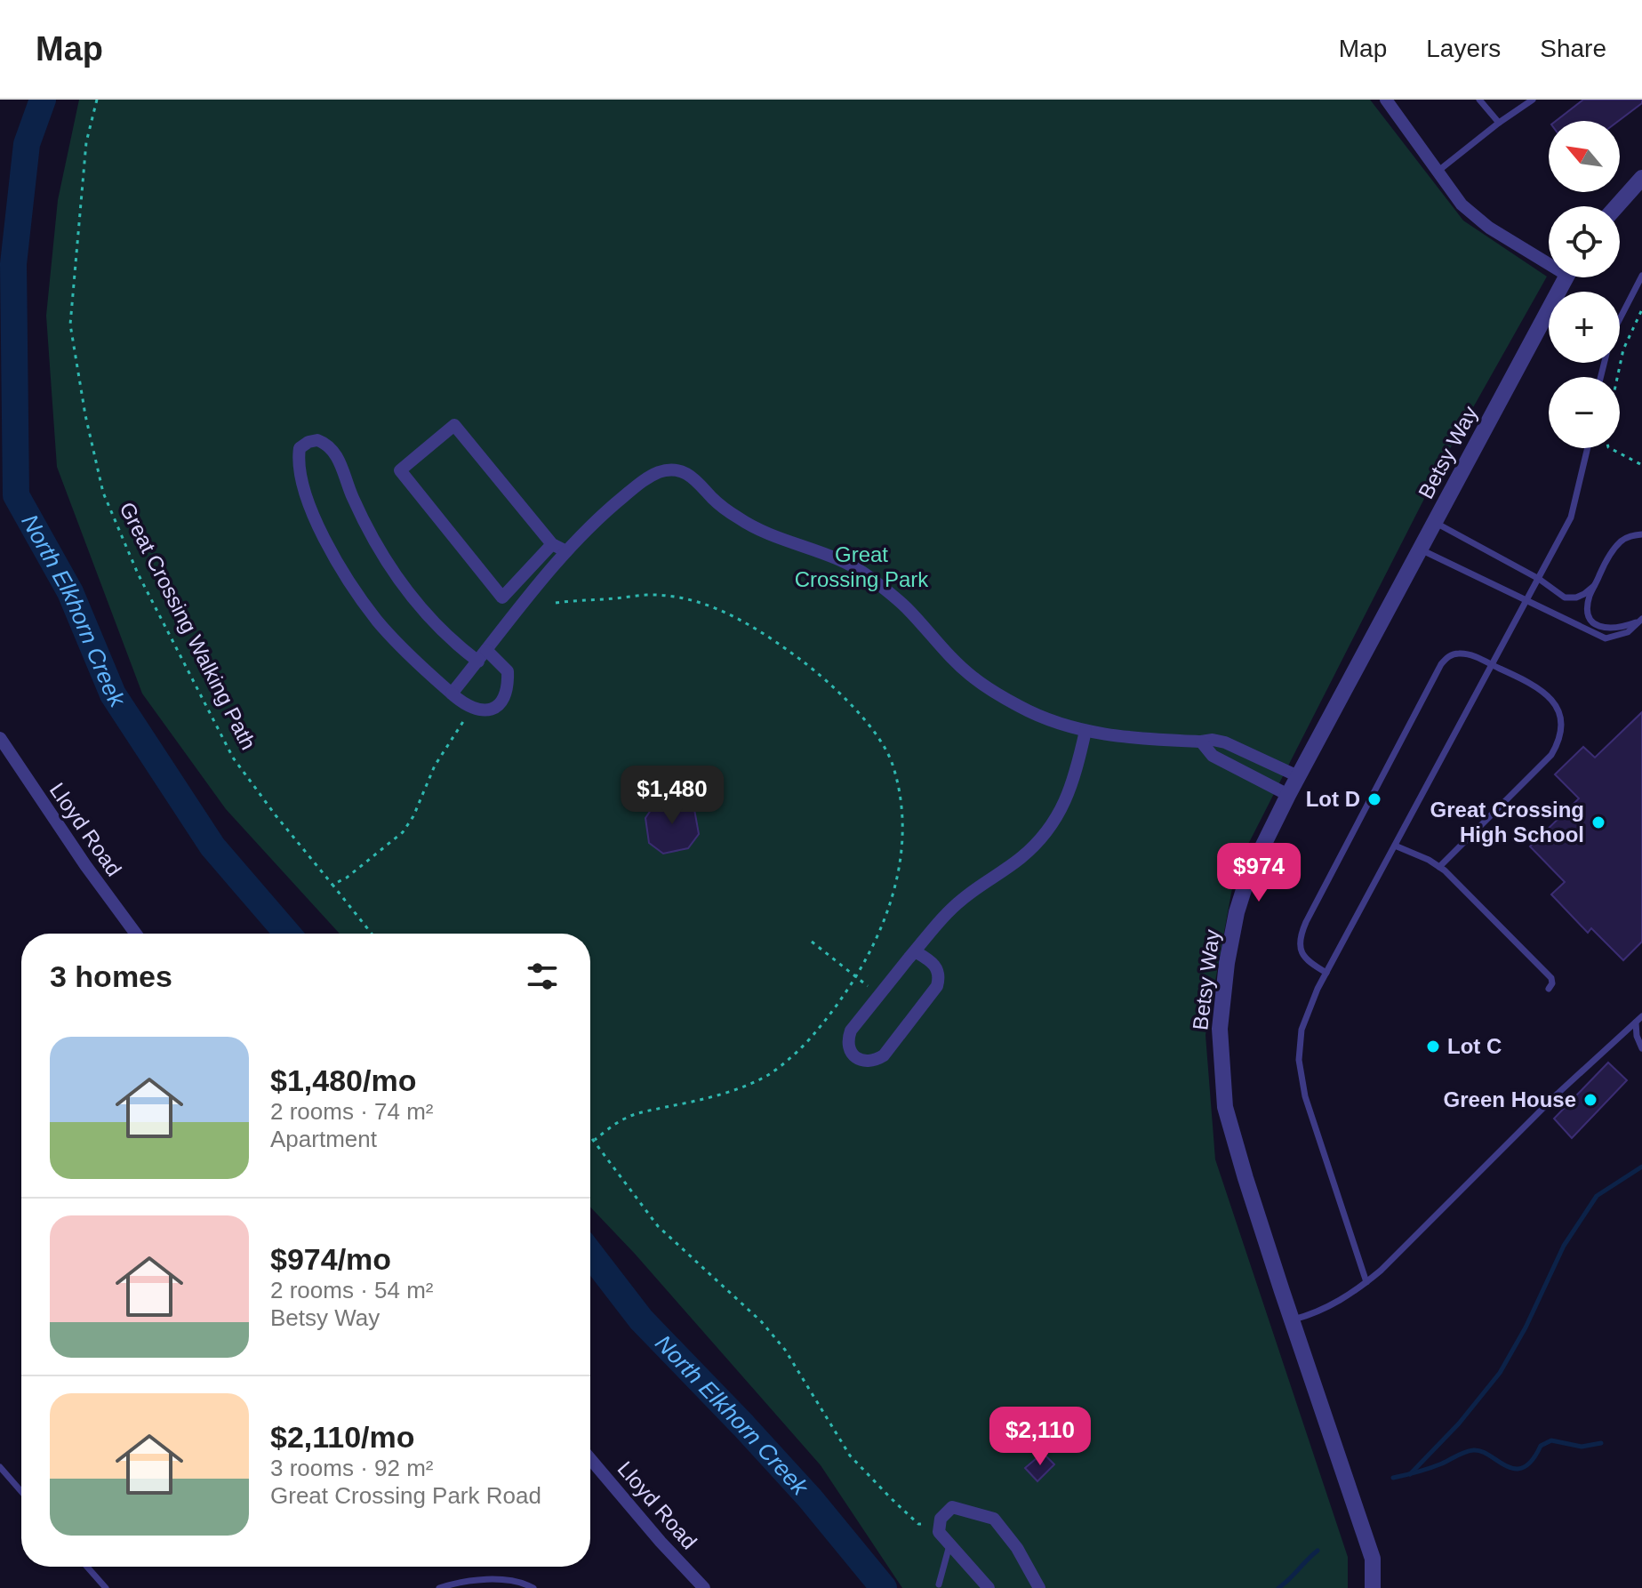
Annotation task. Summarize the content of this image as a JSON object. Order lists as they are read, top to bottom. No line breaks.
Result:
{"streets":{"street":["Betsy Way","Lloyd Road"],"path":["Great Crossing Walking Path"]},"water":["North Elkhorn Creek"],"parks":["Great Crossing Park"],"places":["Lot D","Great Crossing High School","Lot C","Green House"],"north":"top left","page":{"header":"Map","nav":["Map","Layers","Share"],"map_buttons":["+","−"],"price":["$1,480","$974","$2,110"],"heading":"3 homes","list":[{"name":"$1,480/mo","note":"2 rooms · 74 m² · Apartment"},{"name":"$974/mo","note":"2 rooms · 54 m² · Betsy Way"},{"name":"$2,110/mo","note":"3 rooms · 92 m² · Great Crossing Park Road"}]}}
